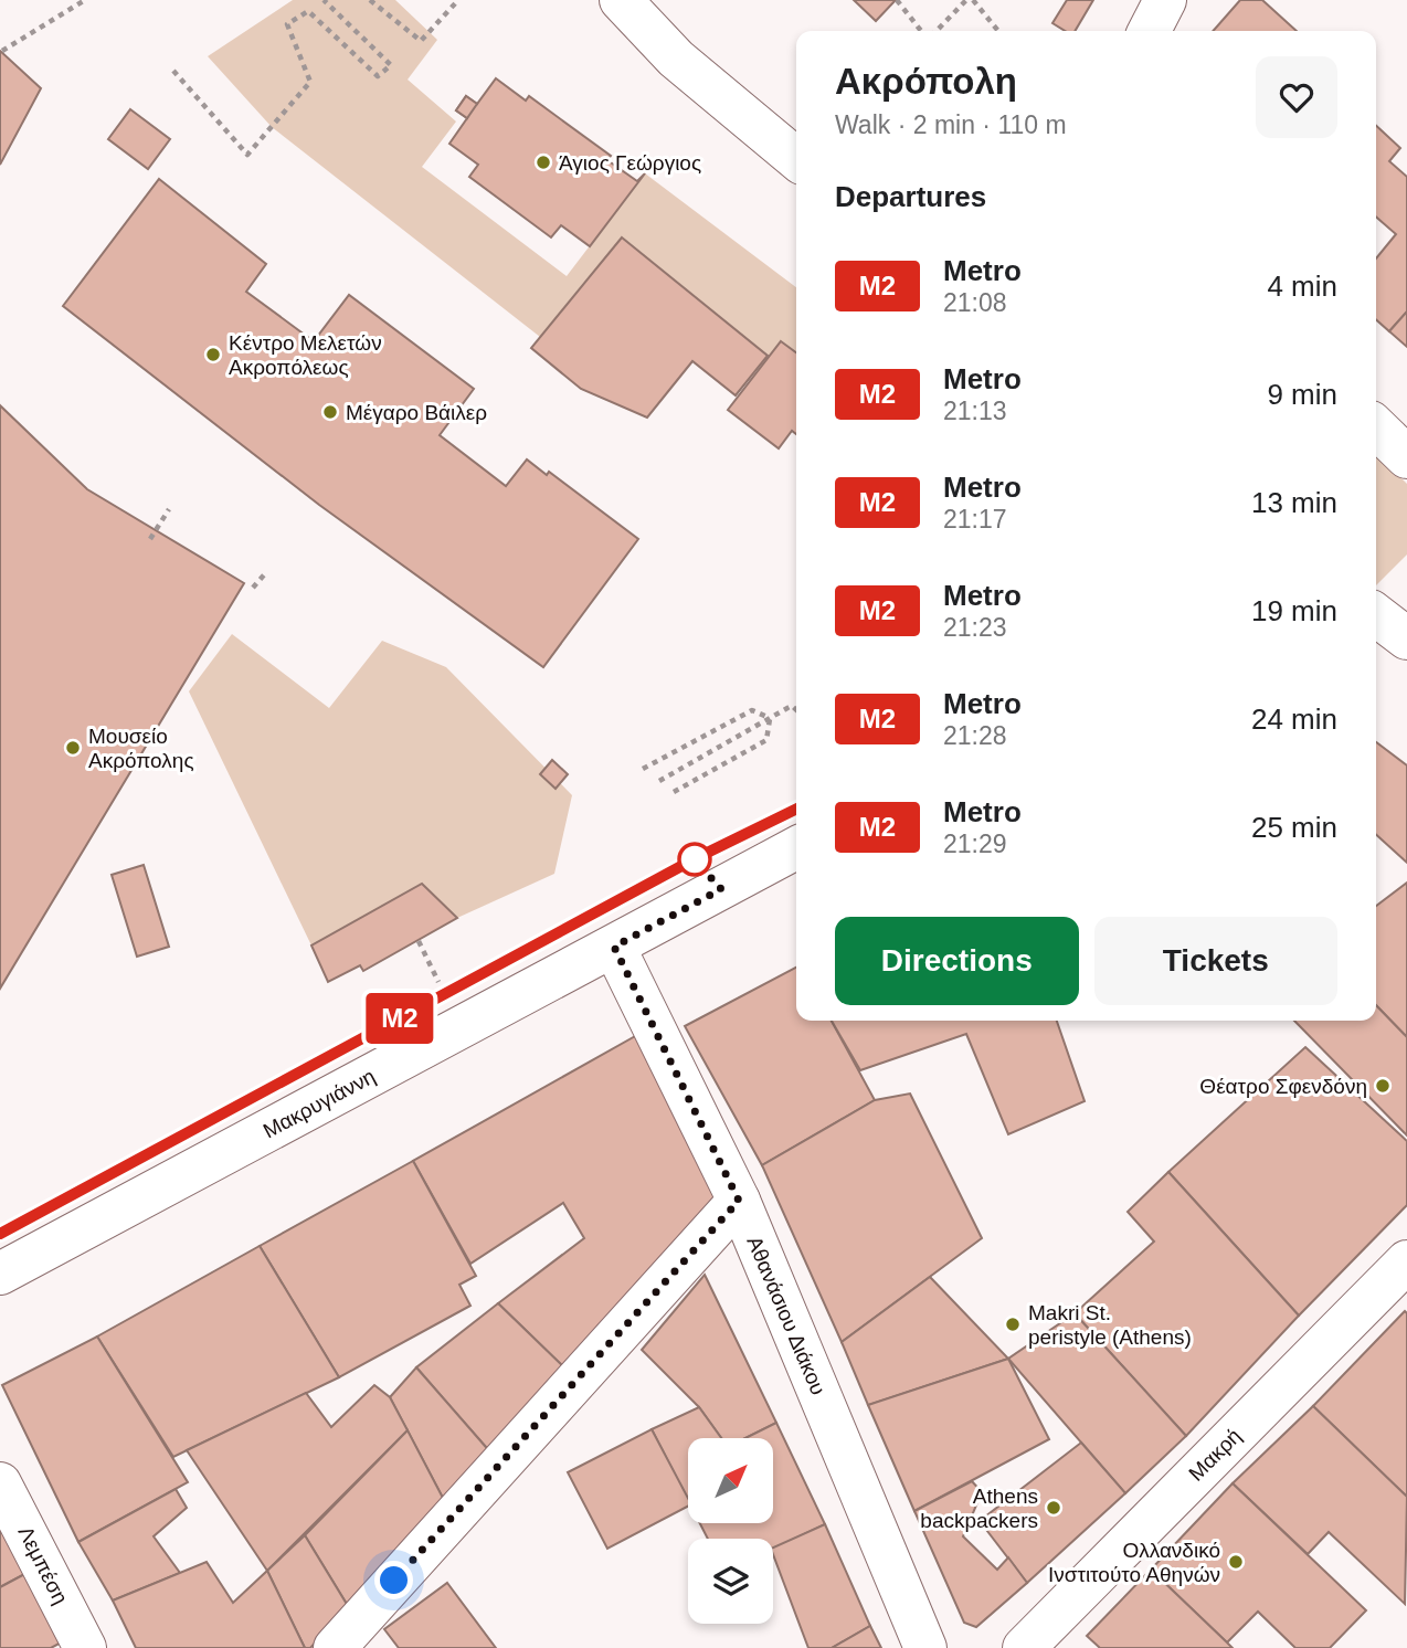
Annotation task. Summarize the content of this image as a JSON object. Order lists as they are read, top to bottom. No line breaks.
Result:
{"streets":{"street":["Μακρυγιάννη","Αθανάσιου Διάκου","Μακρή","Λεμπέση"]},"crossings":[["Μακρυγιάννη","Αθανάσιου Διάκου"]],"places":["Άγιος Γεώργιος","Κέντρο Μελετών Ακροπόλεως","Μέγαρο Βάιλερ","Μουσείο Ακρόπολης","Θέατρο Σφενδόνη","Makri St. peristyle (Athens)","Athens backpackers","Ολλανδικό Ινστιτούτο Αθηνών"],"lines":["metro line Μ2"],"north":"top right","page":{"on_map":"Μ2","heading":[["Ακρόπολη","Walk · 2 min · 110 m"],"Departures"],"list":[{"mark":"Μ2","name":"Metro","note":"21:08","value":"4 min"},{"mark":"Μ2","name":"Metro","note":"21:13","value":"9 min"},{"mark":"Μ2","name":"Metro","note":"21:17","value":"13 min"},{"mark":"Μ2","name":"Metro","note":"21:23","value":"19 min"},{"mark":"Μ2","name":"Metro","note":"21:28","value":"24 min"},{"mark":"Μ2","name":"Metro","note":"21:29","value":"25 min"}],"buttons":["Directions","Tickets"]}}
